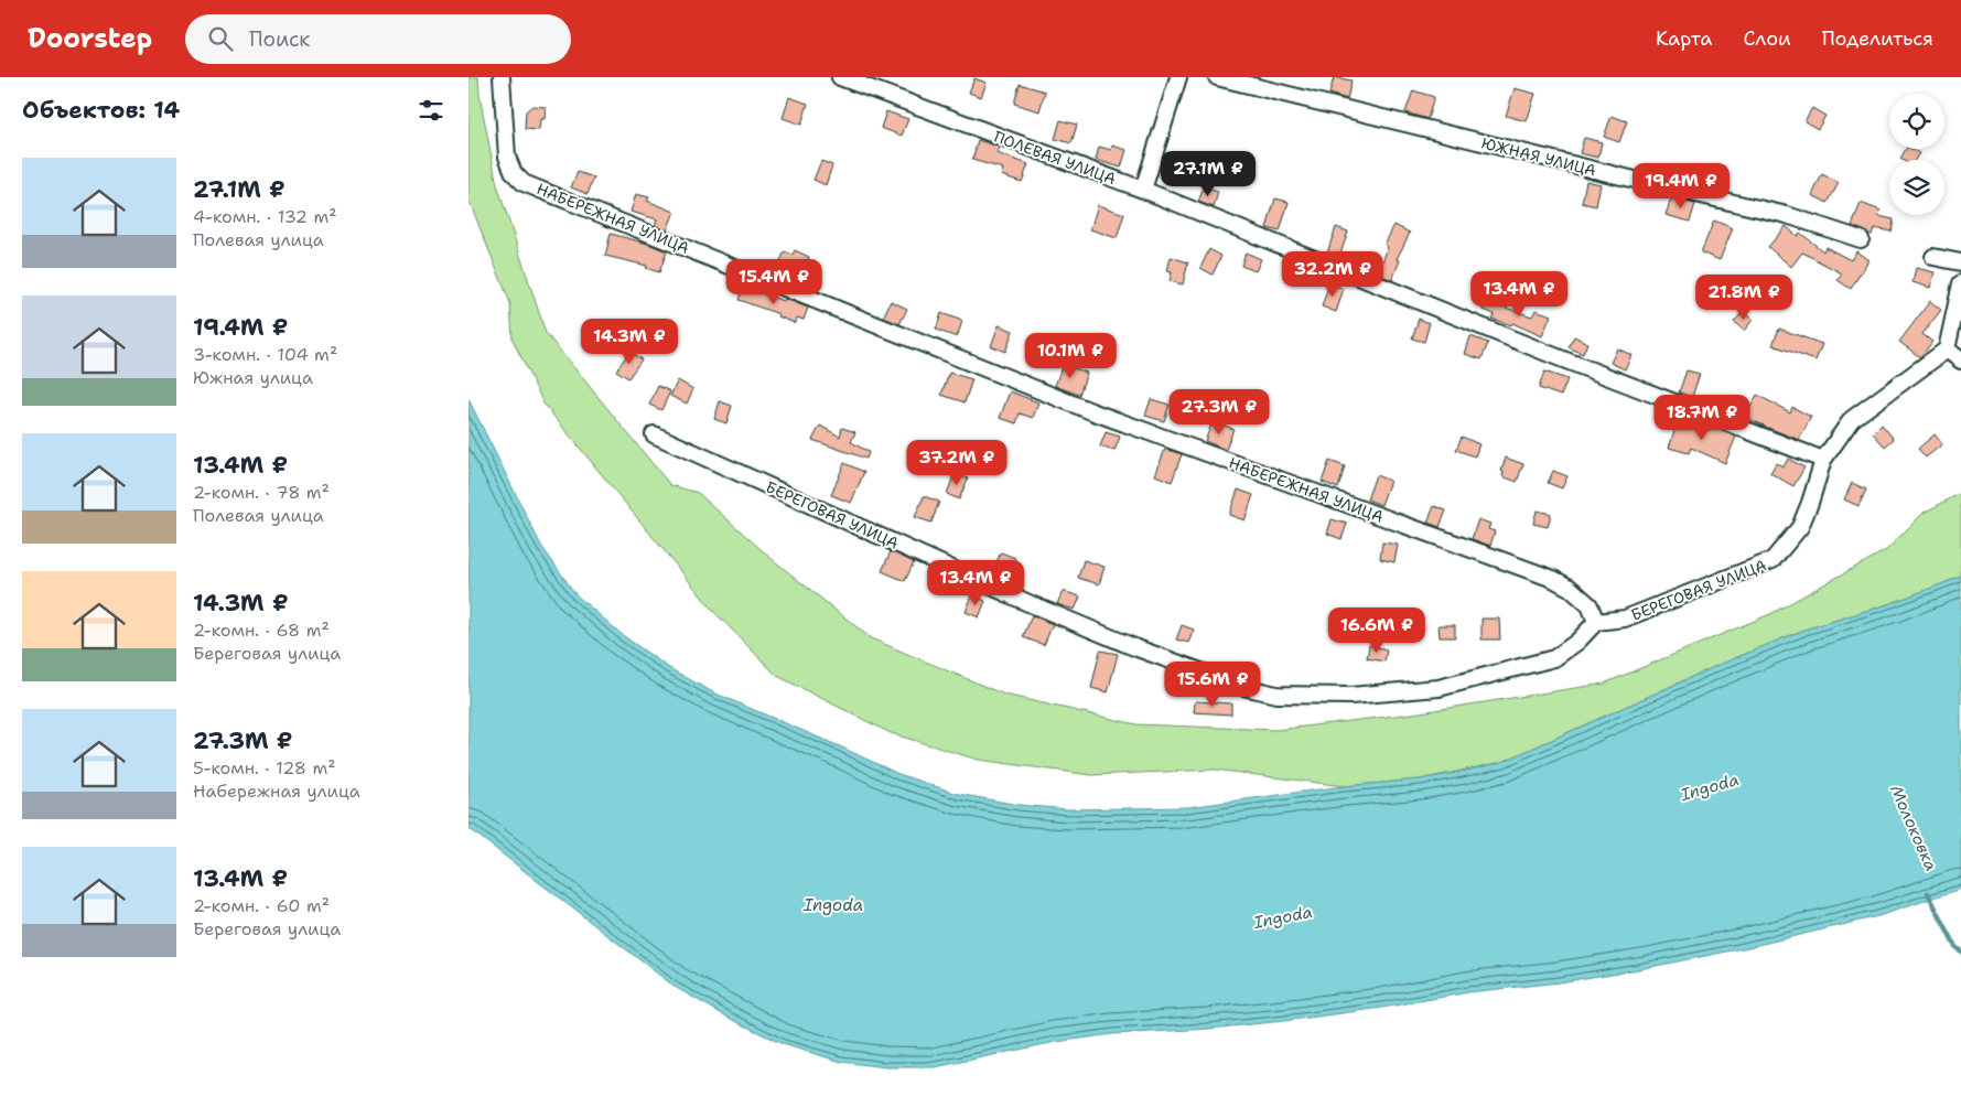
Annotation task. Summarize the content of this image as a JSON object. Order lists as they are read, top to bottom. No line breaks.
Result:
{"streets":{"street":["ЮЖНАЯ УЛИЦА","ПОЛЕВАЯ УЛИЦА","НАБЕРЕЖНАЯ УЛИЦА","БЕРЕГОВАЯ УЛИЦА"]},"crossings":[["ПОЛЕВАЯ УЛИЦА","БЕРЕГОВАЯ УЛИЦА"],["НАБЕРЕЖНАЯ УЛИЦА","БЕРЕГОВАЯ УЛИЦА"]],"water":["Ingoda","Молоковка"],"page":{"header":"Doorstep","search":"Поиск","nav":["Карта","Слои","Поделиться"],"heading":"Объектов: 14","list":[{"name":"27.1M ₽","note":"4-комн. · 132 m² · Полевая улица"},{"name":"19.4M ₽","note":"3-комн. · 104 m² · Южная улица"},{"name":"13.4M ₽","note":"2-комн. · 78 m² · Полевая улица"},{"name":"14.3M ₽","note":"2-комн. · 68 m² · Береговая улица"},{"name":"27.3M ₽","note":"5-комн. · 128 m² · Набережная улица"},{"name":"13.4M ₽","note":"2-комн. · 60 m² · Береговая улица"}],"price":["27.1M ₽","19.4M ₽","32.2M ₽","15.4M ₽","13.4M ₽","21.8M ₽","14.3M ₽","10.1M ₽","27.3M ₽","18.7M ₽","37.2M ₽","13.4M ₽","16.6M ₽","15.6M ₽"]}}
